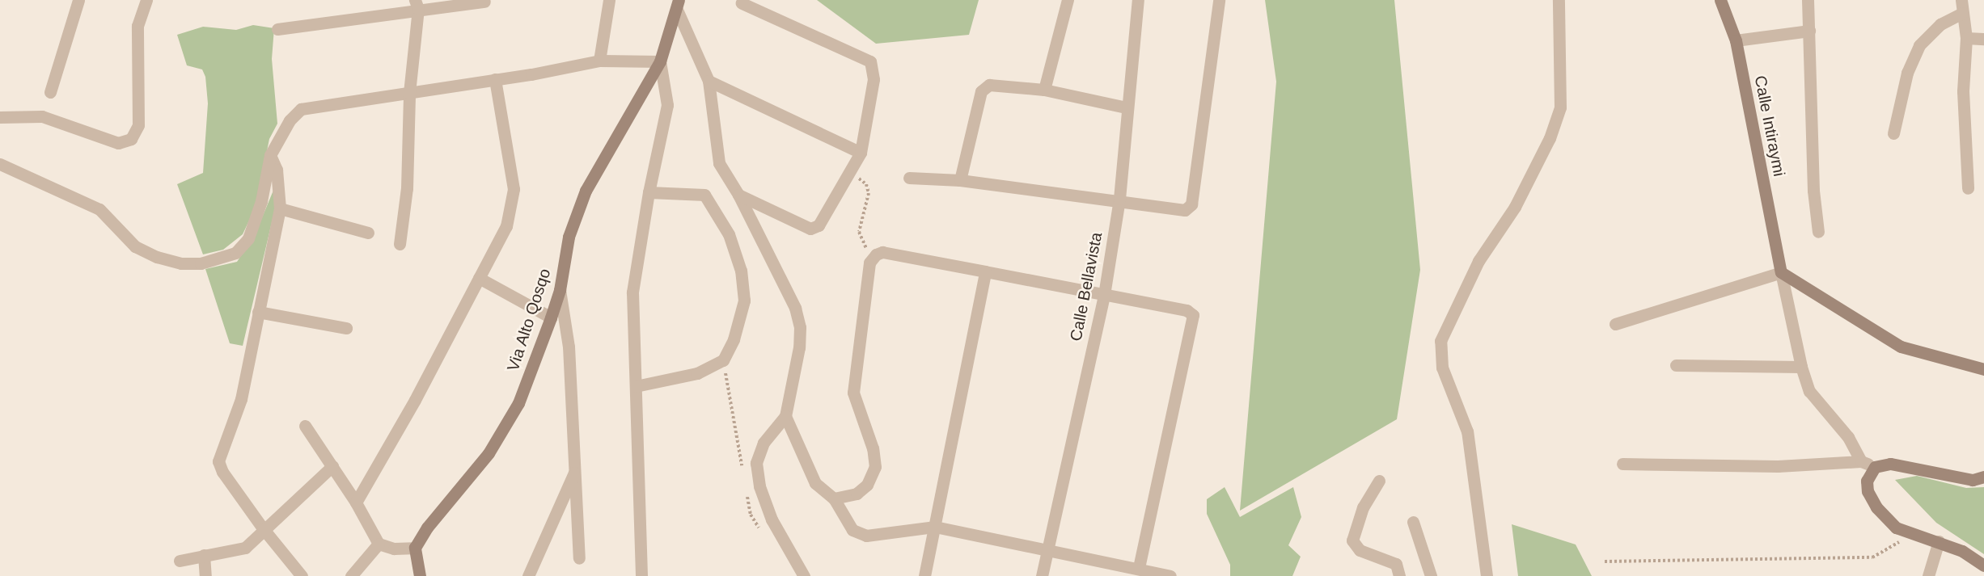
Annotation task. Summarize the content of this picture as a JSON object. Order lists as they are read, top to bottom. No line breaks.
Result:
{"streets":{"main road":["Calle Intiraymi","Via Alto Qosqo"],"street":["Calle Bellavista"]}}
